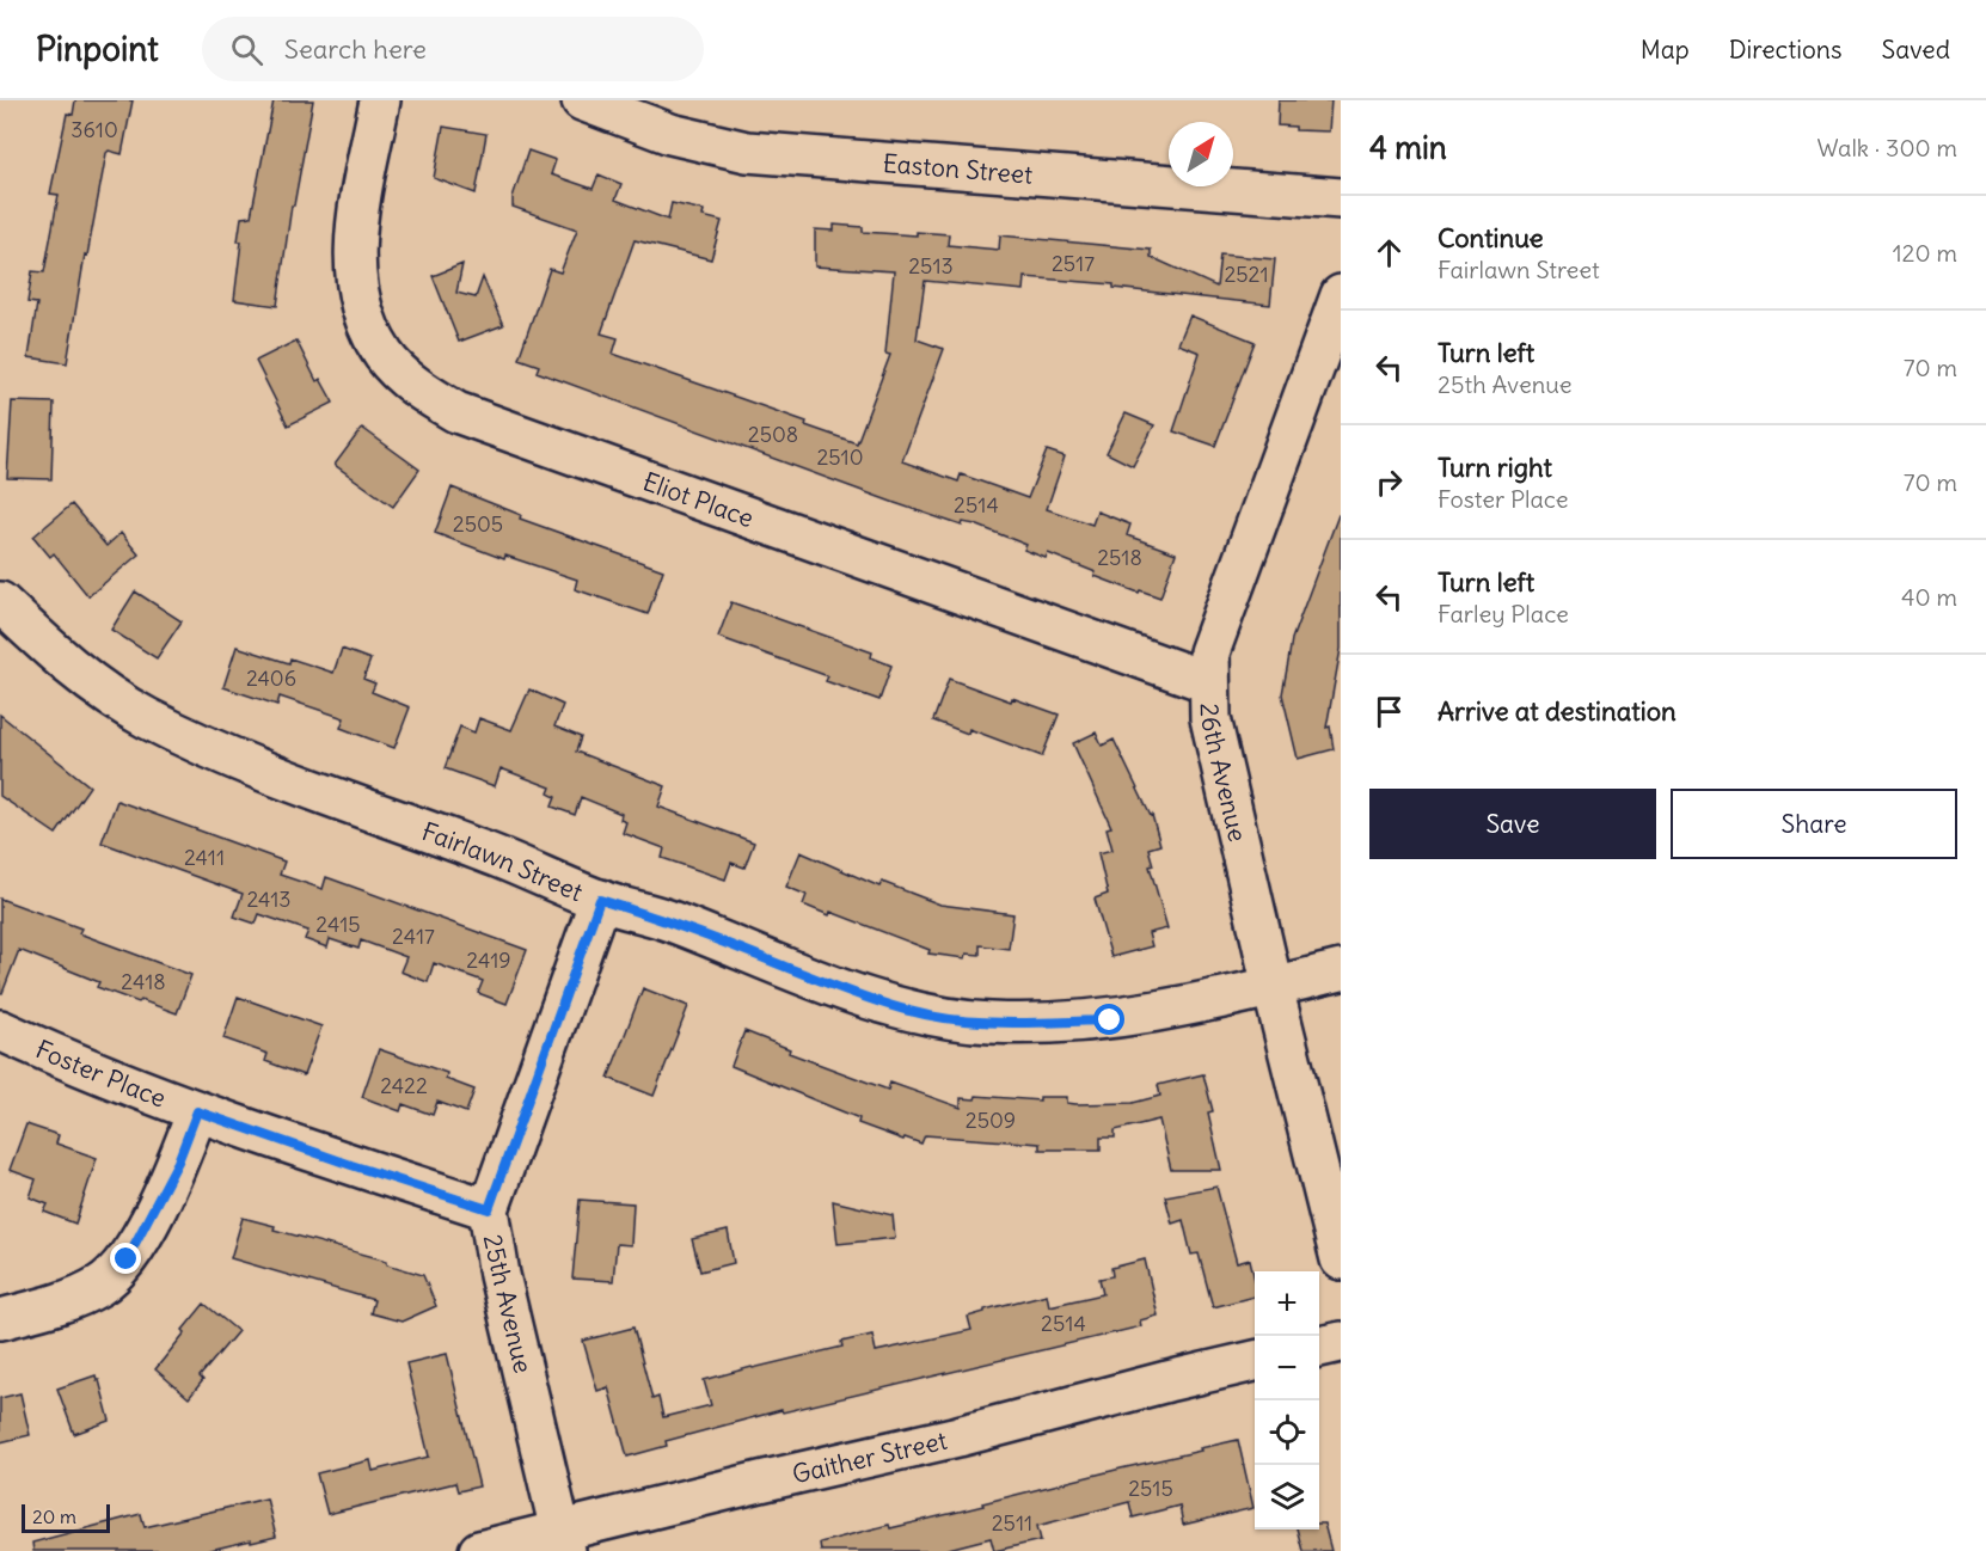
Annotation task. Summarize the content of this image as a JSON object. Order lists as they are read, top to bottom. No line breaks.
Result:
{"streets":{"street":["Easton Street","Eliot Place","26th Avenue","Fairlawn Street","Foster Place","25th Avenue","Gaither Street"]},"crossings":[["Eliot Place","26th Avenue"],["26th Avenue","Fairlawn Street"],["Fairlawn Street","25th Avenue"],["Foster Place","25th Avenue"],["25th Avenue","Gaither Street"]],"house_numbers":["3610","2517","2513","2521","2508","2510","2514","2505","2518","2406","2411","2413","2415","2417","2419","2418","2422","2509","2514","2515","2511"],"scale_bar":"20 m","north":"top right","page":{"header":"Pinpoint","search":"Search here","nav":["Map","Directions","Saved"],"heading":["4 min","Walk · 300 m"],"list":[["Continue","Fairlawn Street","120 m"],["Turn left","25th Avenue","70 m"],["Turn right","Foster Place","70 m"],["Turn left","Farley Place","40 m"],"Arrive at destination"],"buttons":["Save","Share"],"map_buttons":["+","−"],"scale":"20 m"}}
